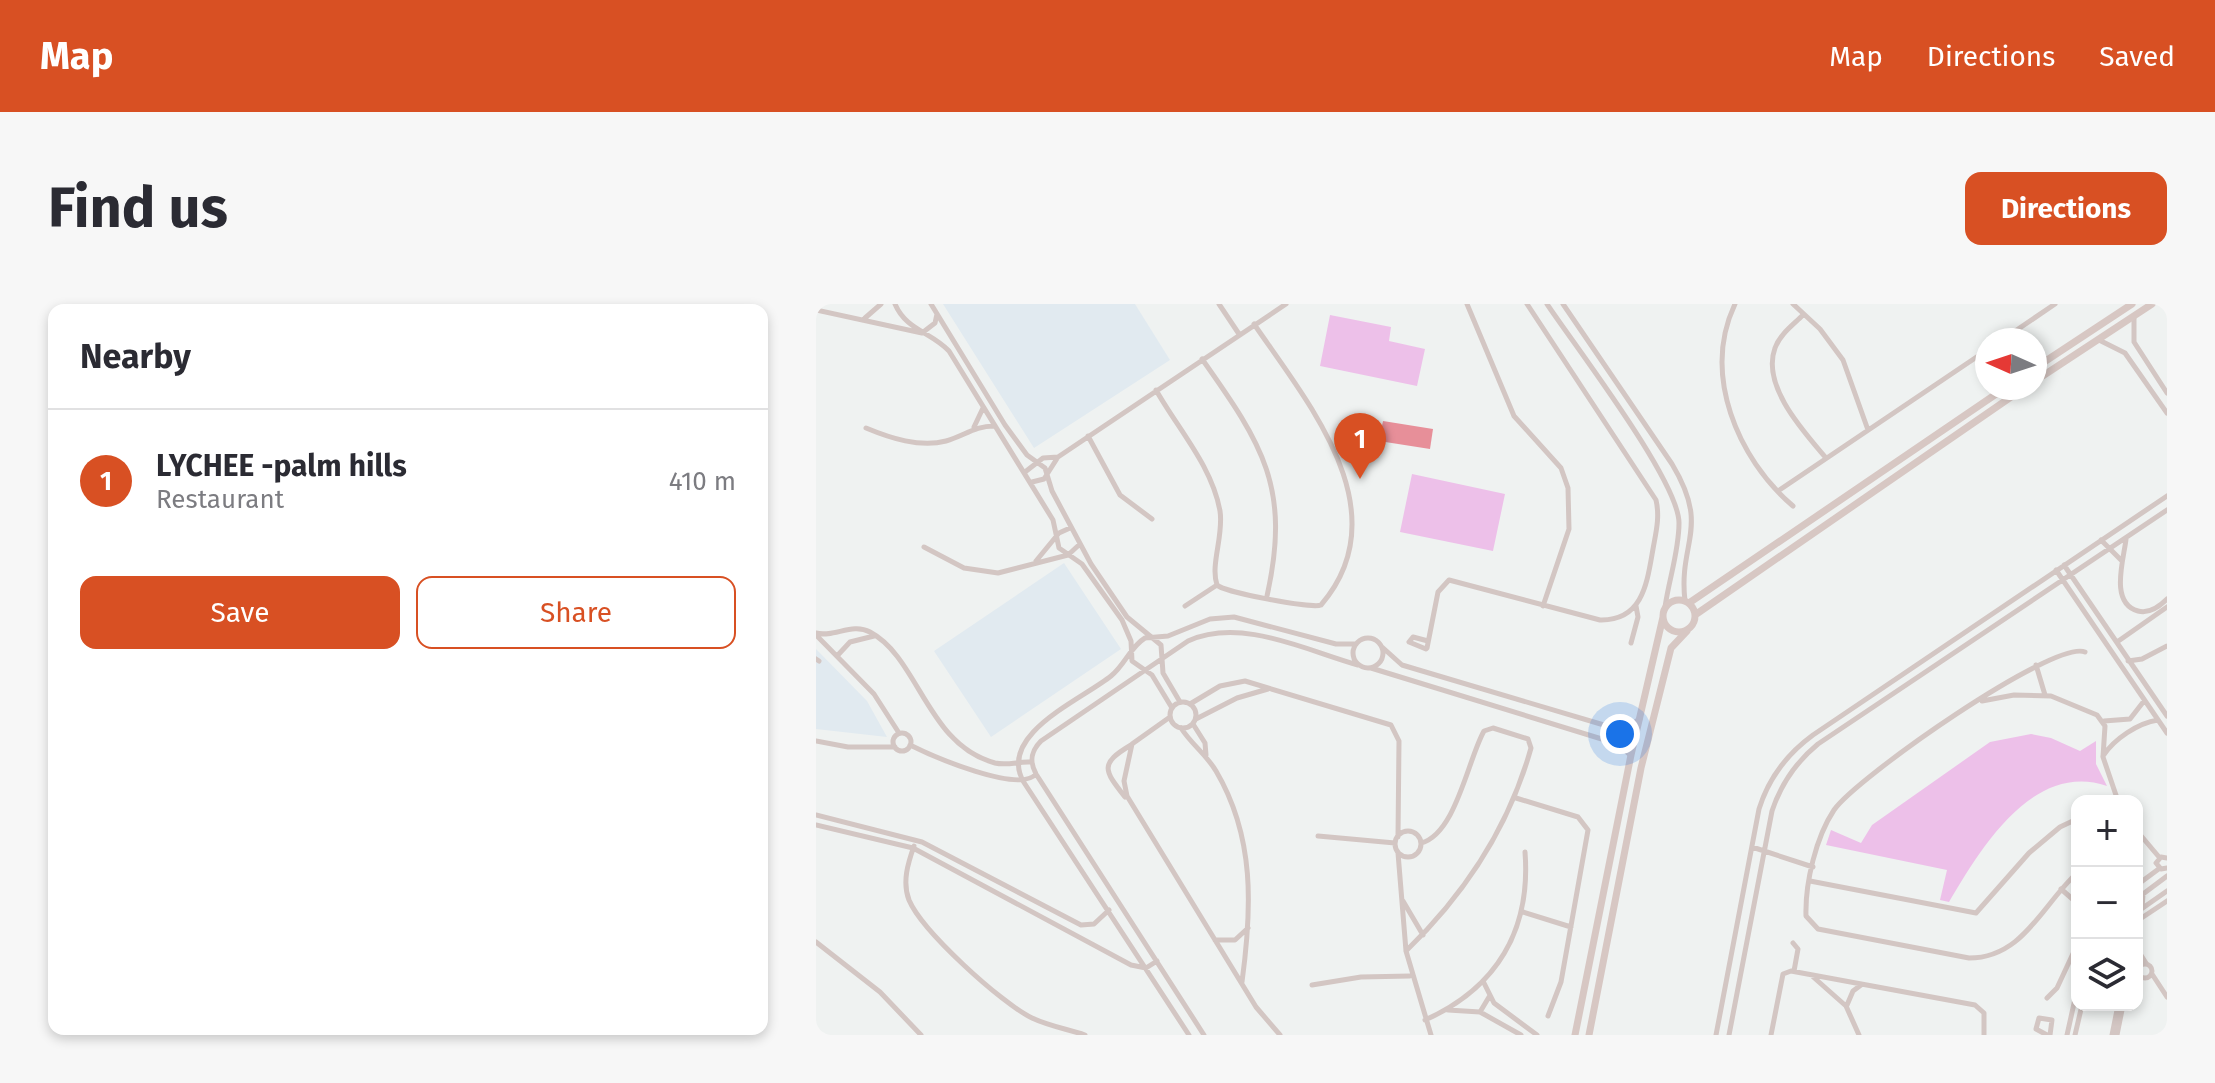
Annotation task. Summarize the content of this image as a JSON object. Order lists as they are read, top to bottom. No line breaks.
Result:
{"north":"left","page":{"header":"Map","nav":["Map","Directions","Saved"],"buttons":["Directions",["Save","Share"]],"title":"Find us","heading":"Nearby","list":[{"mark":"1","name":"LYCHEE -palm hills","note":"Restaurant","value":"410 m"}],"pins":"1","map_buttons":["+","−"]}}
